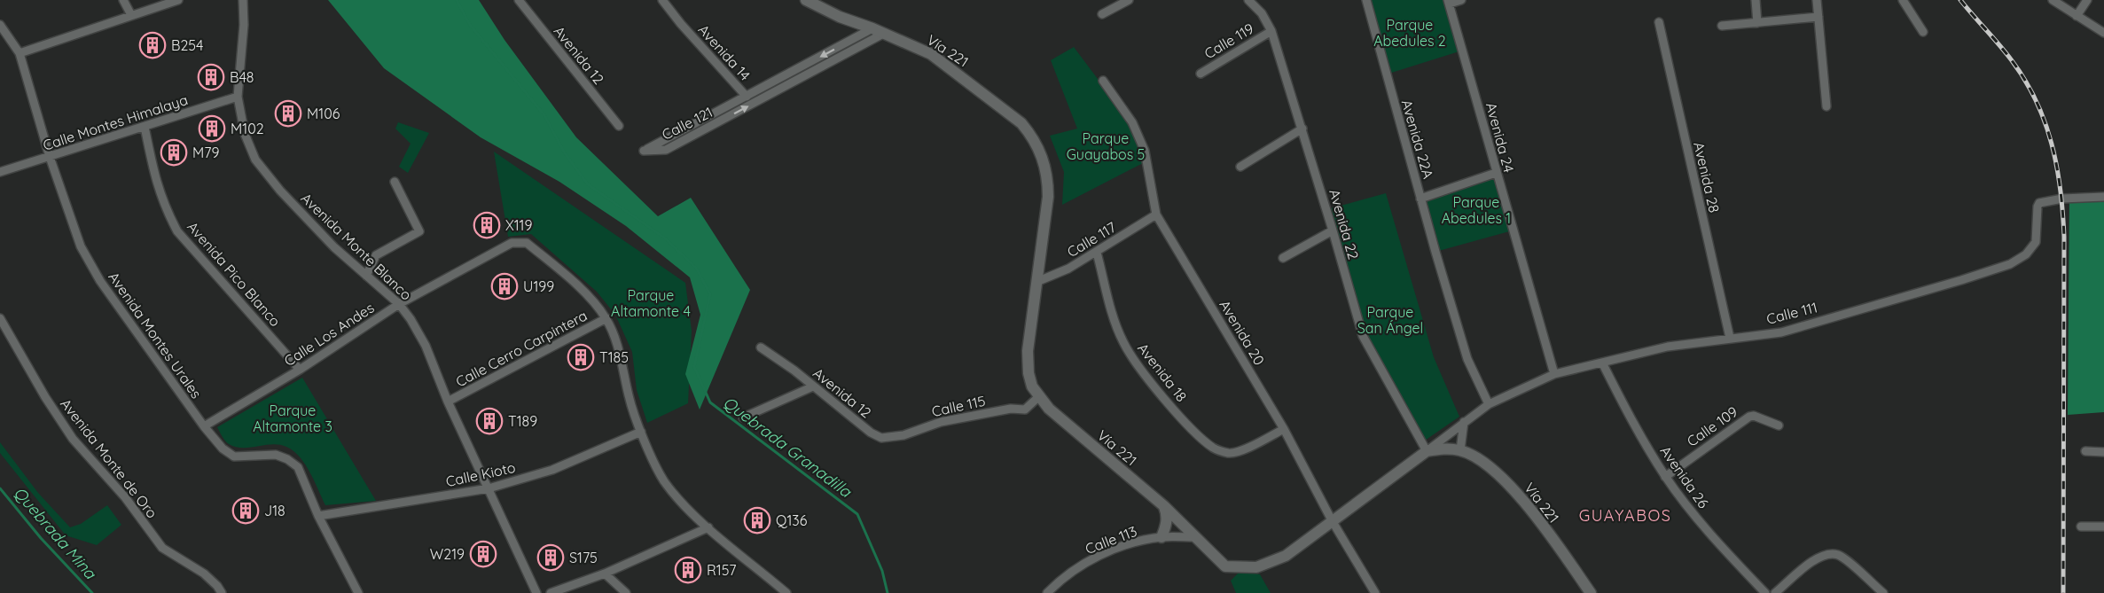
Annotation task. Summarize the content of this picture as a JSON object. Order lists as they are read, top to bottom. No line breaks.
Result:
{"streets":{"main road":["Vía 221"],"street":["Calle 119","Avenida 14","Avenida 12","Calle Montes Himalaya","Calle 121","Avenida 24","Avenida 22A","Avenida 28","Avenida 22","Calle 117","Avenida Monte Blanco","Avenida Pico Blanco","Calle 111","Avenida 20","Calle Los Andes","Avenida Montes Urales","Calle Cerro Carpintera","Avenida 18","Calle 115","Calle 109","Avenida Monte de Oro","Calle Kioto","Avenida 26","Calle 113"]},"crossings":[["Calle 119","Avenida 22"],["Vía 221","Calle 121"],["Vía 221","Avenida 22"],["Vía 221","Calle 117"],["Vía 221","Calle 111"],["Vía 221","Avenida 20"],["Vía 221","Calle 115"],["Vía 221","Calle 113"],["Avenida 14","Calle 121"],["Avenida 12","Calle 115"],["Calle Montes Himalaya","Avenida Monte Blanco"],["Calle Montes Himalaya","Avenida Pico Blanco"],["Calle Montes Himalaya","Avenida Montes Urales"],["Avenida 24","Calle 111"],["Avenida 22A","Calle 111"],["Avenida 28","Calle 111"],["Avenida 22","Calle 111"],["Calle 117","Avenida 20"],["Calle 117","Avenida 18"],["Avenida Monte Blanco","Calle Los Andes"],["Avenida Monte Blanco","Calle Cerro Carpintera"],["Avenida Monte Blanco","Calle Kioto"],["Avenida Pico Blanco","Calle Los Andes"],["Calle 111","Avenida 26"],["Avenida 20","Avenida 18"],["Calle Los Andes","Avenida Montes Urales"],["Calle Los Andes","Calle Cerro Carpintera"],["Avenida Montes Urales","Calle Kioto"],["Calle 109","Avenida 26"]],"districts":["GUAYABOS"],"water":["Quebrada Granadilla","Quebrada Mina"],"parks":["Parque Abedules 2","Parque Guayabos 5","Parque Abedules 1","Parque Altamonte 4","Parque San Ángel","Parque Altamonte 3"],"places":{"building":["B254","B48","M106","M102","M79","X119","U199","T185","T189","J18","Q136","W219","S175","R157"]}}
